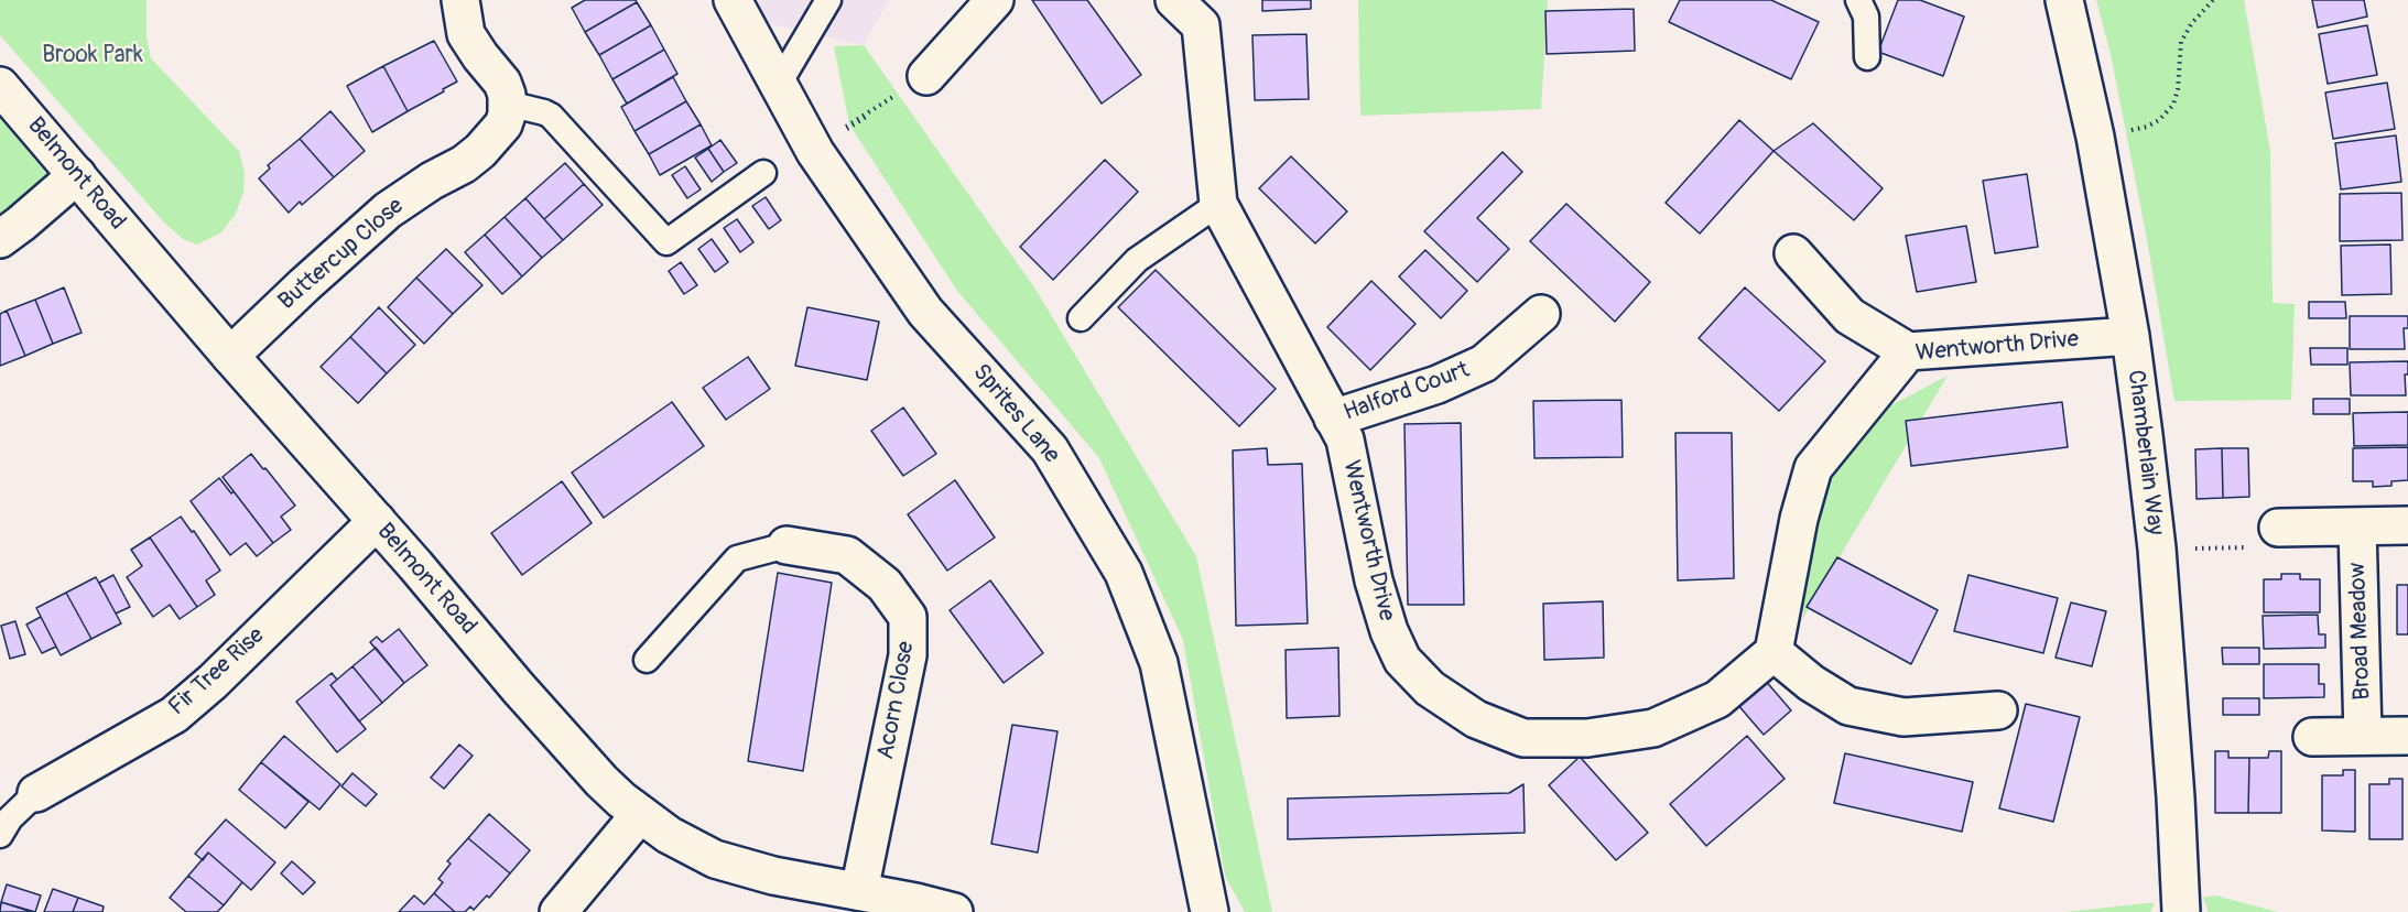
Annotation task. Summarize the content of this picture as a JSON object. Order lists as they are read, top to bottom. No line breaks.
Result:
{"streets":{"street":["Belmont Road","Buttercup Close","Wentworth Drive","Halford Court","Sprites Lane","Chamberlain Way","Broad Meadow","Fir Tree Rise","Acorn Close"]},"crossings":[["Belmont Road","Buttercup Close"],["Belmont Road","Fir Tree Rise"],["Belmont Road","Acorn Close"],["Wentworth Drive","Halford Court"],["Wentworth Drive","Chamberlain Way"]],"parks":["Brook Park"]}
